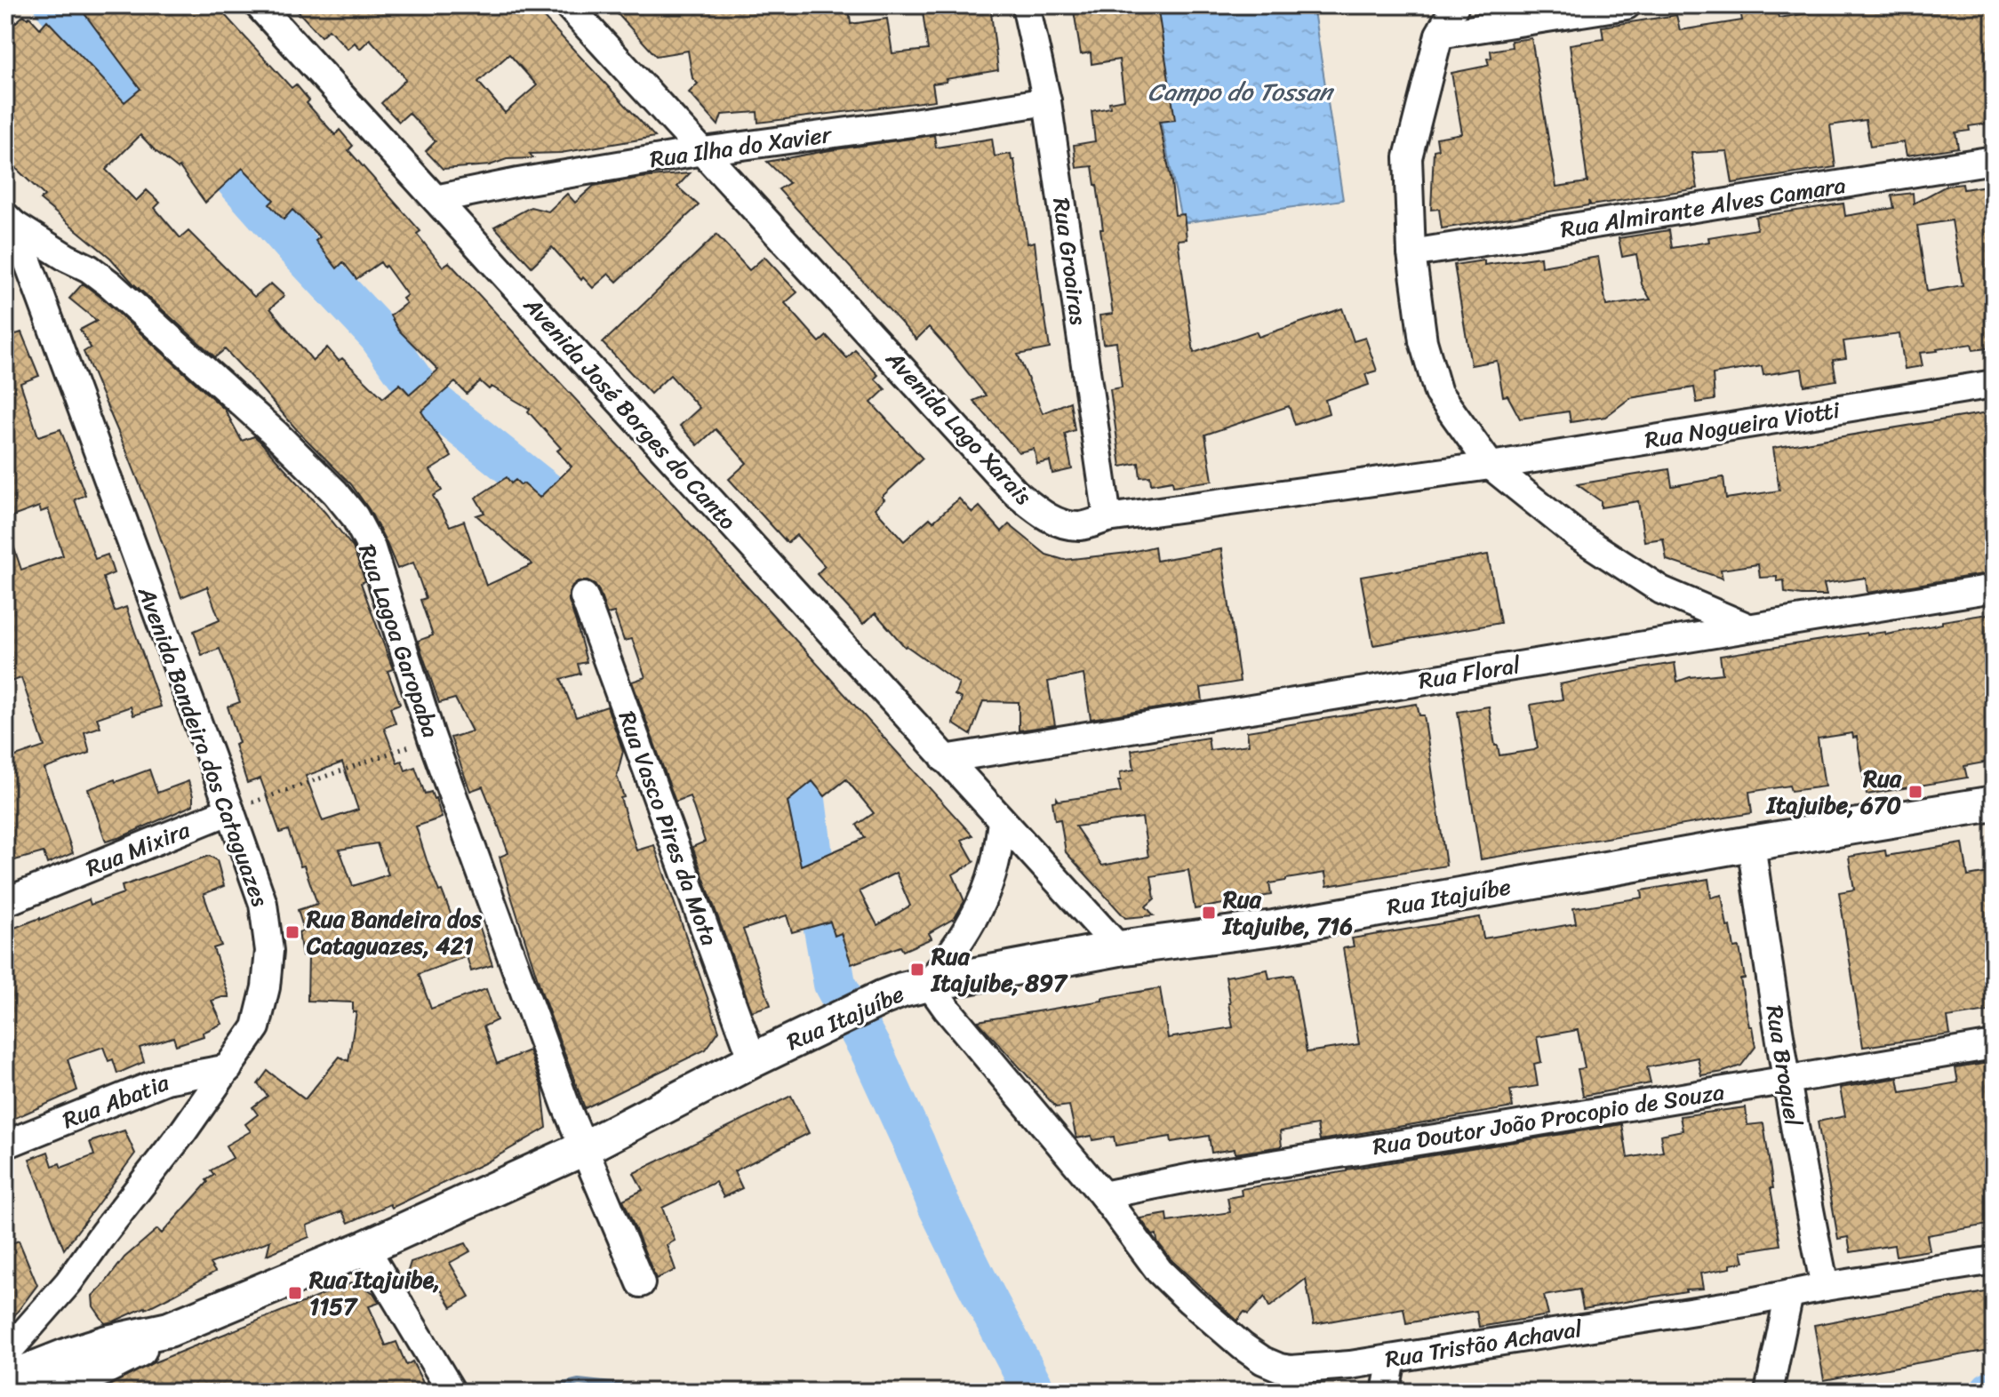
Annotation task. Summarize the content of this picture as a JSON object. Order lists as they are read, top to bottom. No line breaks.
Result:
{"streets":{"main road":["Rua Itajuíbe"],"street":["Rua Ilha do Xavier","Rua Almirante Alves Camara","Rua Groairas","Avenida José Borges do Canto","Rua Nogueira Viotti","Avenida Lago Xarais","Rua Lagoa Garopaba","Rua Floral","Avenida Bandeira dos Cataguazes","Rua Vasco Pires da Mota","Rua Mixira","Rua Broquel","Rua Abatia","Rua Doutor João Procopio de Souza","Rua Tristão Achaval"]},"crossings":[["Rua Ilha do Xavier","Rua Groairas"],["Rua Ilha do Xavier","Avenida José Borges do Canto"],["Rua Ilha do Xavier","Avenida Lago Xarais"],["Rua Groairas","Avenida Lago Xarais"],["Avenida José Borges do Canto","Rua Floral"],["Avenida José Borges do Canto","Rua Itajuíbe"],["Rua Nogueira Viotti","Avenida Lago Xarais"],["Rua Lagoa Garopaba","Avenida Bandeira dos Cataguazes"],["Rua Lagoa Garopaba","Rua Itajuíbe"],["Avenida Bandeira dos Cataguazes","Rua Mixira"],["Avenida Bandeira dos Cataguazes","Rua Itajuíbe"],["Avenida Bandeira dos Cataguazes","Rua Abatia"],["Rua Vasco Pires da Mota","Rua Itajuíbe"],["Rua Itajuíbe","Rua Broquel"],["Rua Itajuíbe","Rua Tristão Achaval"],["Rua Broquel","Rua Doutor João Procopio de Souza"],["Rua Broquel","Rua Tristão Achaval"],["Rua Doutor João Procopio de Souza","Rua Tristão Achaval"]],"water":["Campo do Tossan"],"places":{"transit":["Rua Itajuibe, 670","Rua Itajuibe, 716","Rua Bandeira dos Cataguazes, 421","Rua Itajuibe, 897","Rua Itajuibe, 1157"]}}
